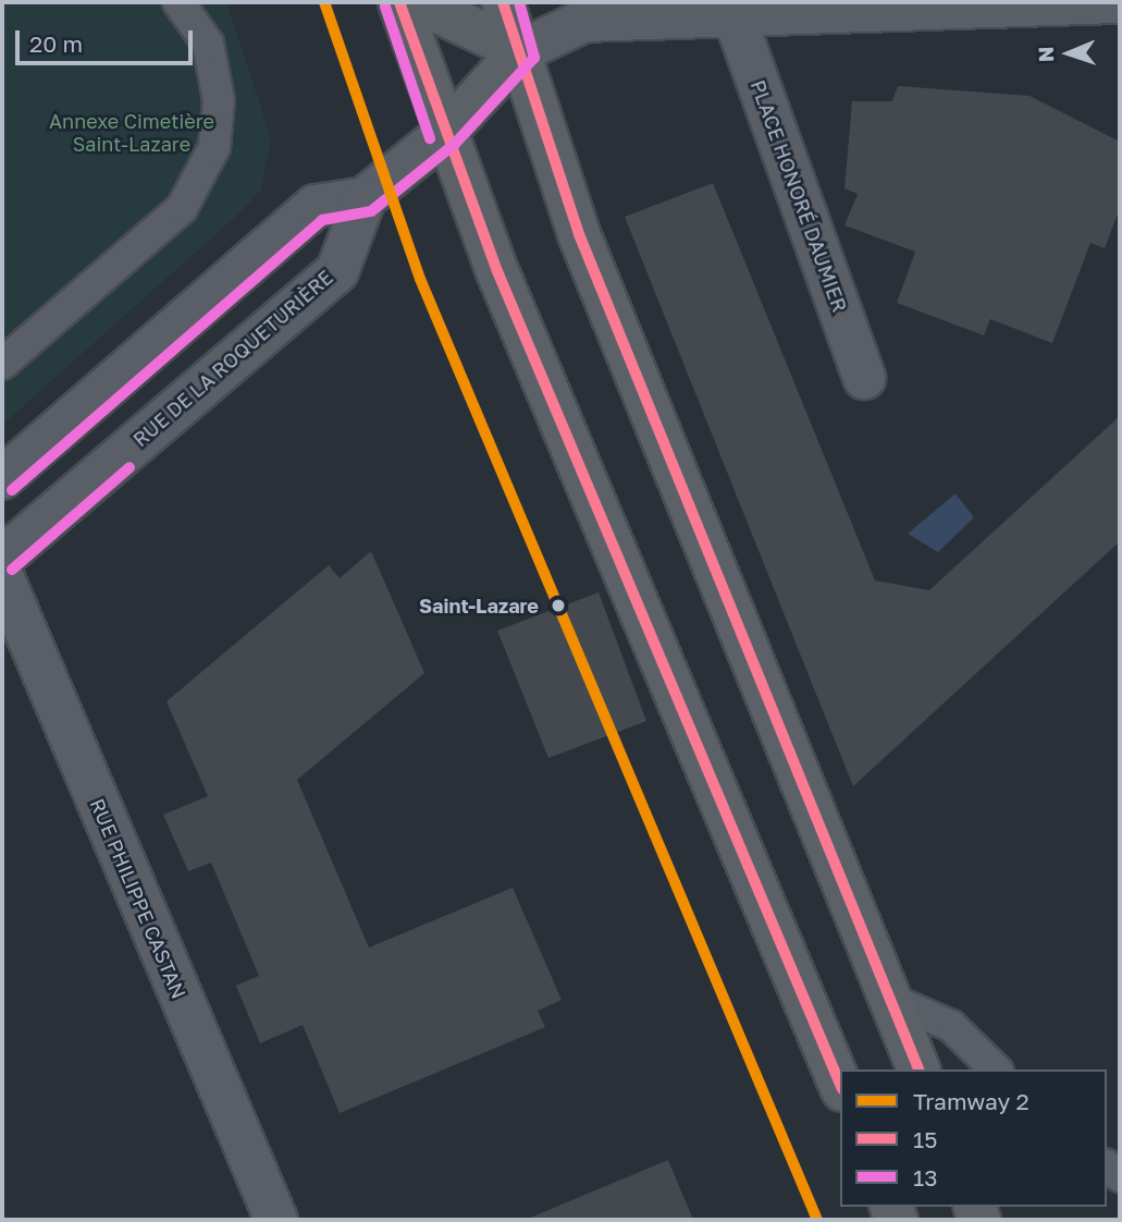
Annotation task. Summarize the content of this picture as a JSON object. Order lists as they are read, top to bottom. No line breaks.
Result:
{"streets":{"street":["PLACE HONORÉ DAUMIER","RUE DE LA ROQUETURIÈRE","RUE PHILIPPE CASTAN"]},"parks":["Annexe Cimetière Saint-Lazare"],"places":["Saint-Lazare"],"lines":["tram line 2","transit line 15","transit line 13"],"legend":["Tramway 2","15","13"],"scale_bar":"20 m","north":"left"}
